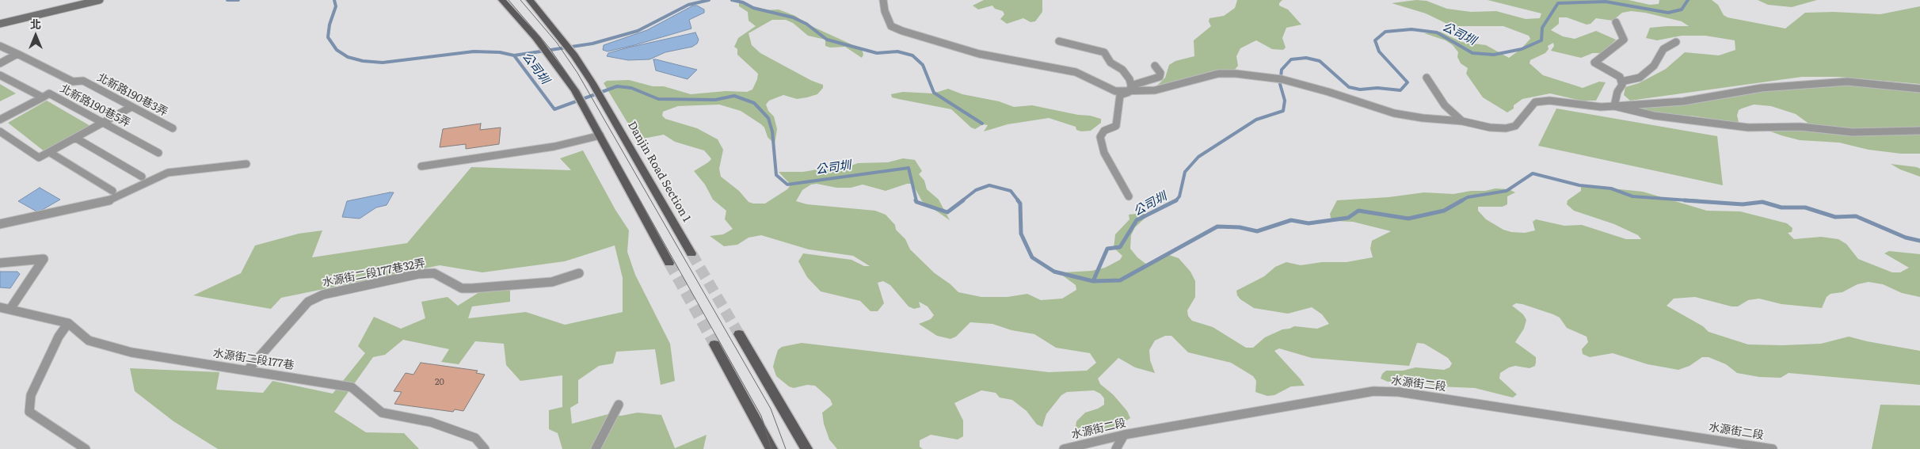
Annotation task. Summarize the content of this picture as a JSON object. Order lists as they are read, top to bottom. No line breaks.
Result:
{"streets":{"main road":["Danjin Road Section 1"],"street":["北新路190巷3弄","北新路190巷5弄","水源街二段177巷32弄","水源街二段177巷","水源街二段"]},"crossings":[["水源街二段177巷32弄","水源街二段177巷"]],"water":["公司圳"],"house_numbers":["20"],"north":"top"}
